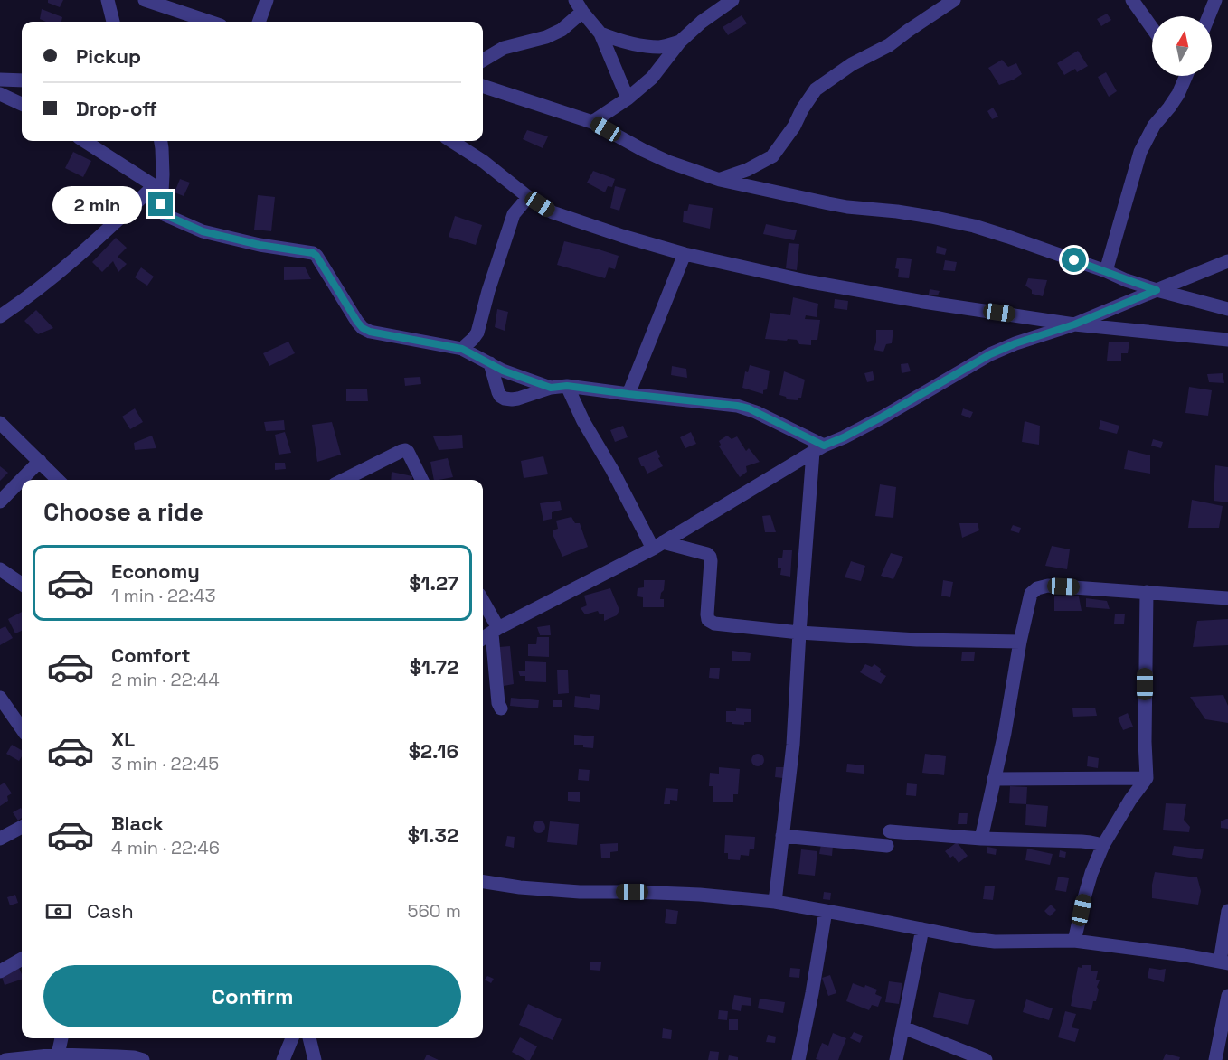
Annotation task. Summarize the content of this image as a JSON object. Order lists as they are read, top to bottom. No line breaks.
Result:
{"north":"top","page":{"banner":["Pickup","Drop-off"],"bubble":"2 min","heading":"Choose a ride","list":[{"name":"Economy","note":"1 min · 22:43","value":"$1.27"},{"name":"Comfort","note":"2 min · 22:44","value":"$1.72"},{"name":"XL","note":"3 min · 22:45","value":"$2.16"},{"name":"Black","note":"4 min · 22:46","value":"$1.32"}],"pay":["Cash","560 m"],"buttons":"Confirm"}}
